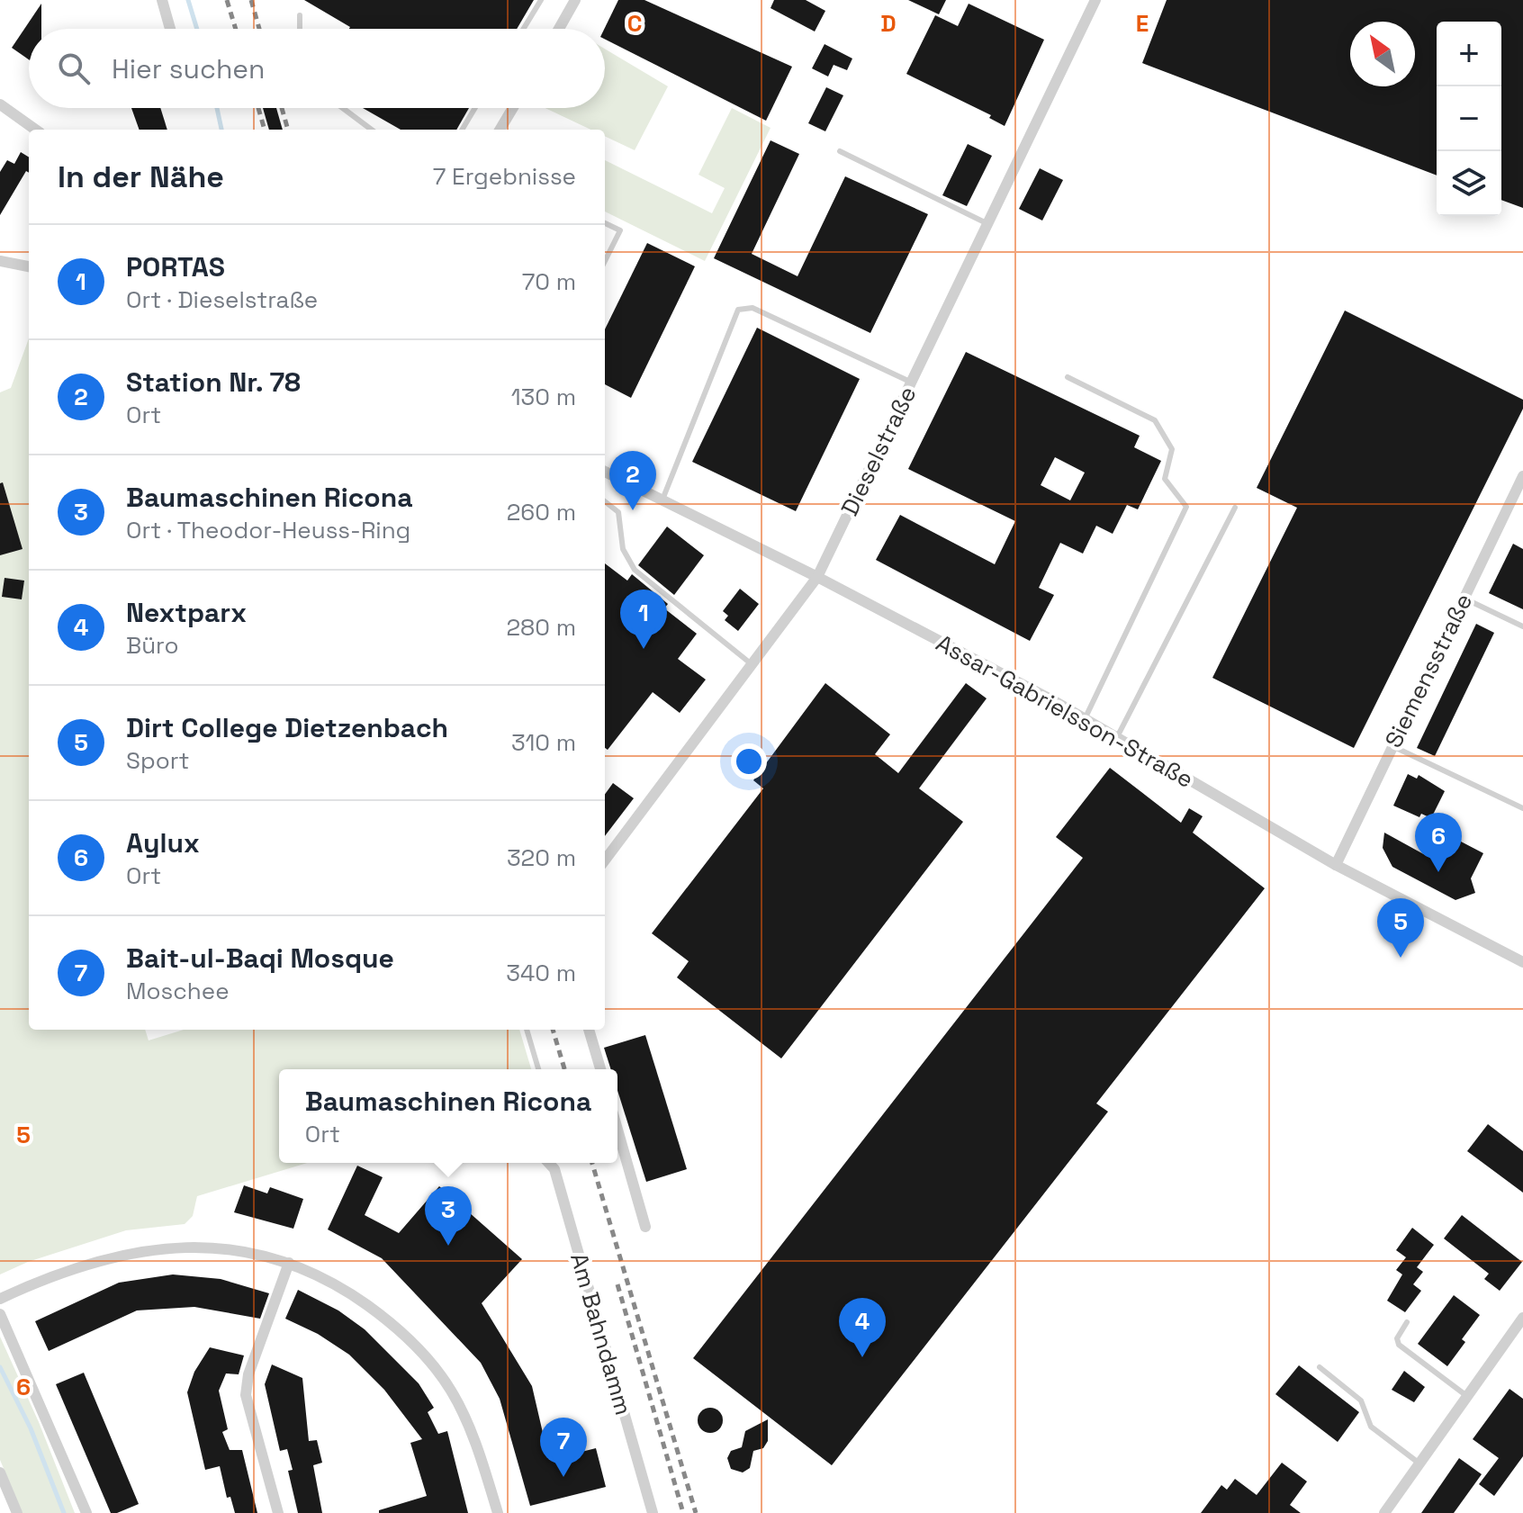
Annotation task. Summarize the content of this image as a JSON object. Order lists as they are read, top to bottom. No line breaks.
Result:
{"streets":{"street":["Dieselstraße","Siemensstraße","Assar-Gabrielsson-Straße","Am Bahndamm"]},"crossings":[["Dieselstraße","Assar-Gabrielsson-Straße"],["Siemensstraße","Assar-Gabrielsson-Straße"]],"north":"top left","page":{"map_buttons":["+","−"],"search":"Hier suchen","heading":["In der Nähe","7 Ergebnisse"],"list":[{"mark":"1","name":"PORTAS","note":"Ort · Dieselstraße","value":"70 m"},{"mark":"2","name":"Station Nr. 78","note":"Ort","value":"130 m"},{"mark":"3","name":"Baumaschinen Ricona","note":"Ort · Theodor-Heuss-Ring","value":"260 m"},{"mark":"4","name":"Nextparx","note":"Büro","value":"280 m"},{"mark":"5","name":"Dirt College Dietzenbach","note":"Sport","value":"310 m"},{"mark":"6","name":"Aylux","note":"Ort","value":"320 m"},{"mark":"7","name":"Bait-ul-Baqi Mosque","note":"Moschee","value":"340 m"}],"pins":["2","1","6","5","3","4","7"],"popup":["Baumaschinen Ricona","Ort"]},"grid":{"columns":["C","D","E"],"rows":["5","6"]}}
